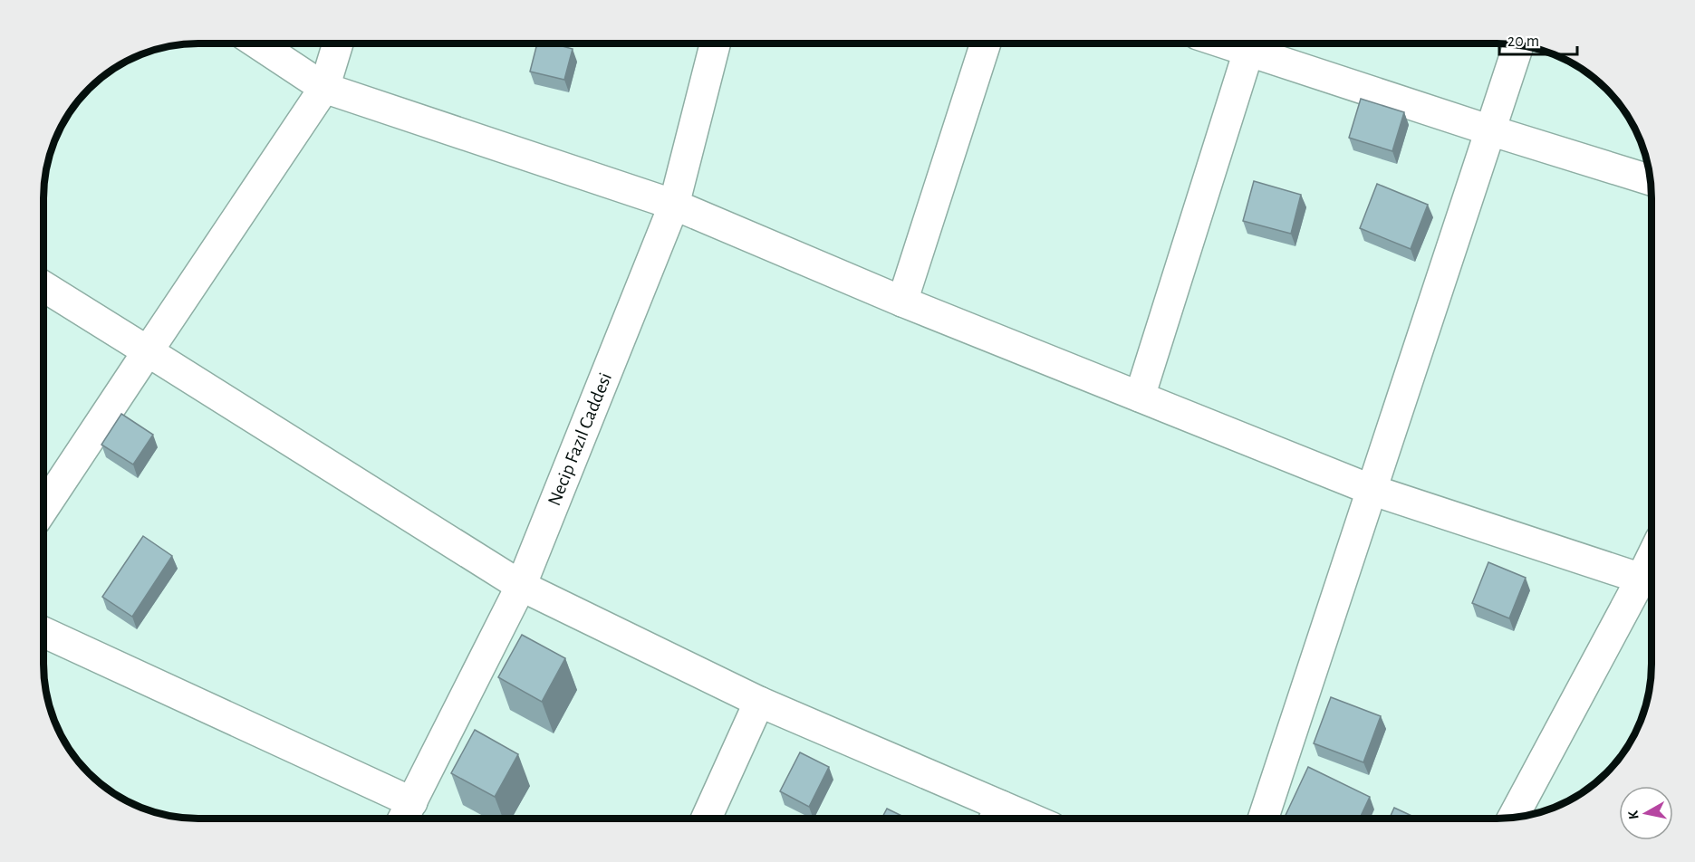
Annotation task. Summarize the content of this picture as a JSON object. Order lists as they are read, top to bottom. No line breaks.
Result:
{"streets":{"street":["Necip Fazıl Caddesi"]},"scale_bar":"20 m","north":"left"}
